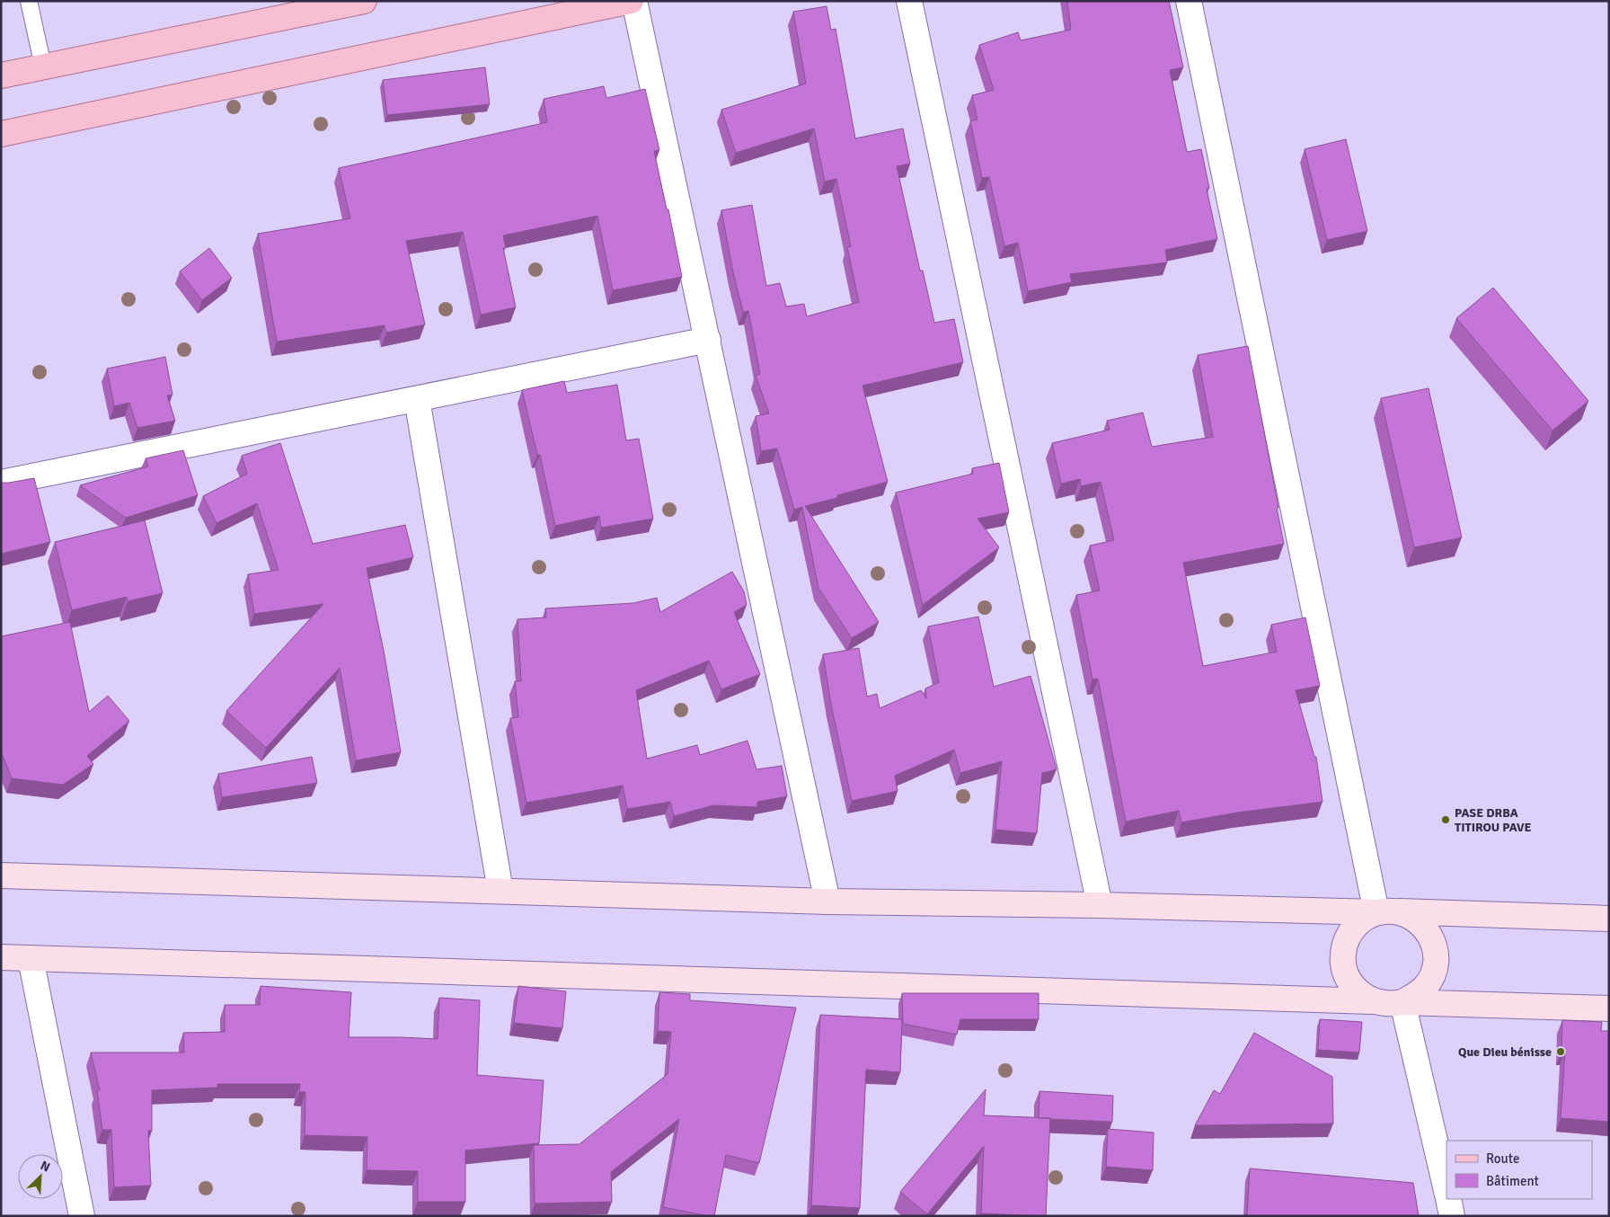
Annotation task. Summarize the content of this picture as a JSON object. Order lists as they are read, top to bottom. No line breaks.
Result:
{"places":["PASE DRBA TITIROU PAVE","Que Dieu bénisse"],"legend":["Route","Bâtiment"],"north":"top right"}
